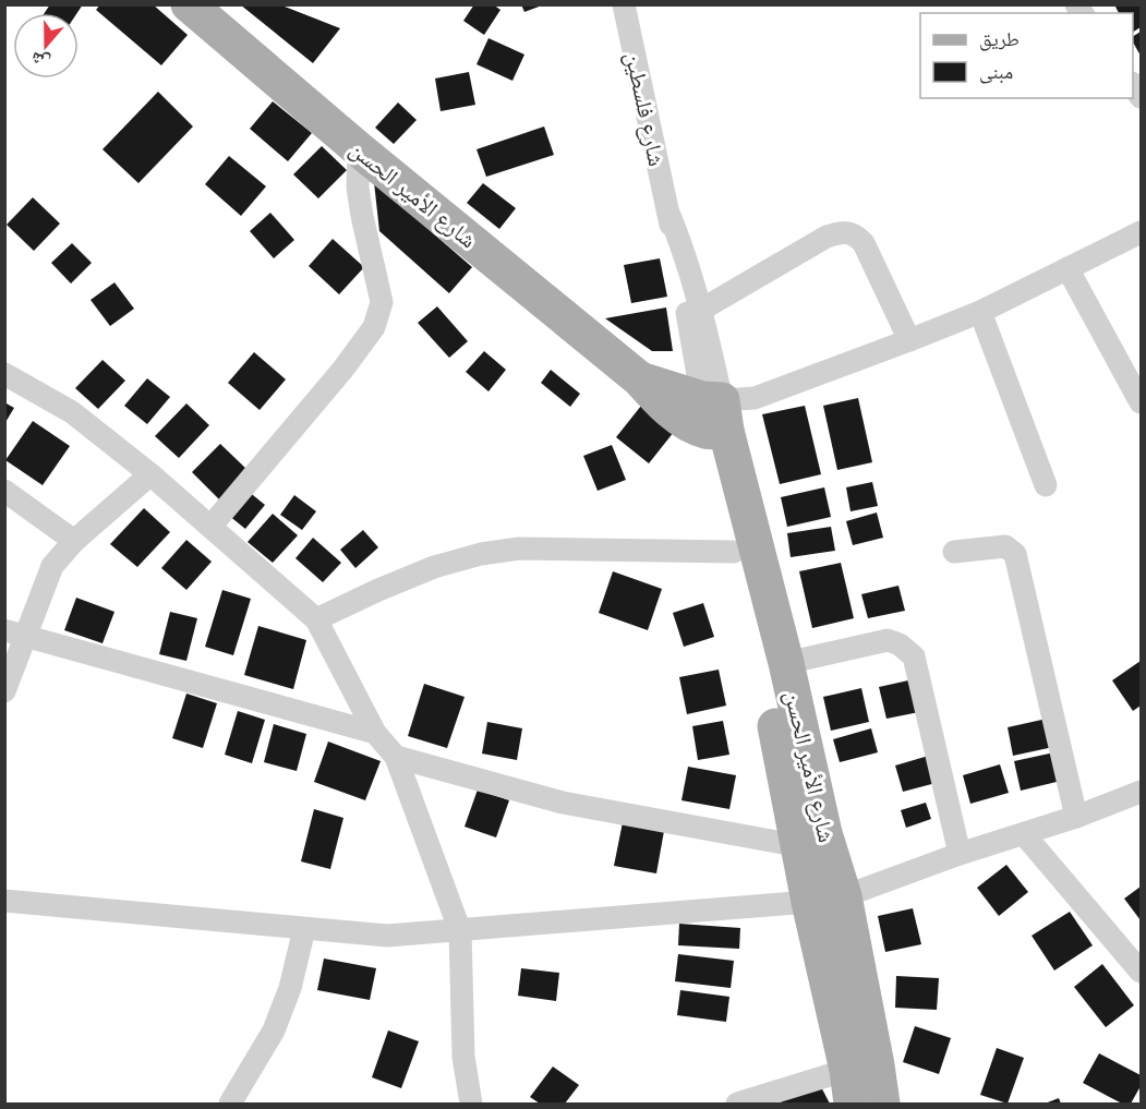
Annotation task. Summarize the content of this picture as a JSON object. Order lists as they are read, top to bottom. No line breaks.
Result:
{"streets":{"main road":["شارع الأمير الحسن"],"street":["شارع فلسطين"]},"crossings":[["شارع فلسطين","شارع الأمير الحسن"]],"legend":["طريق","مبنى"],"north":"bottom"}
